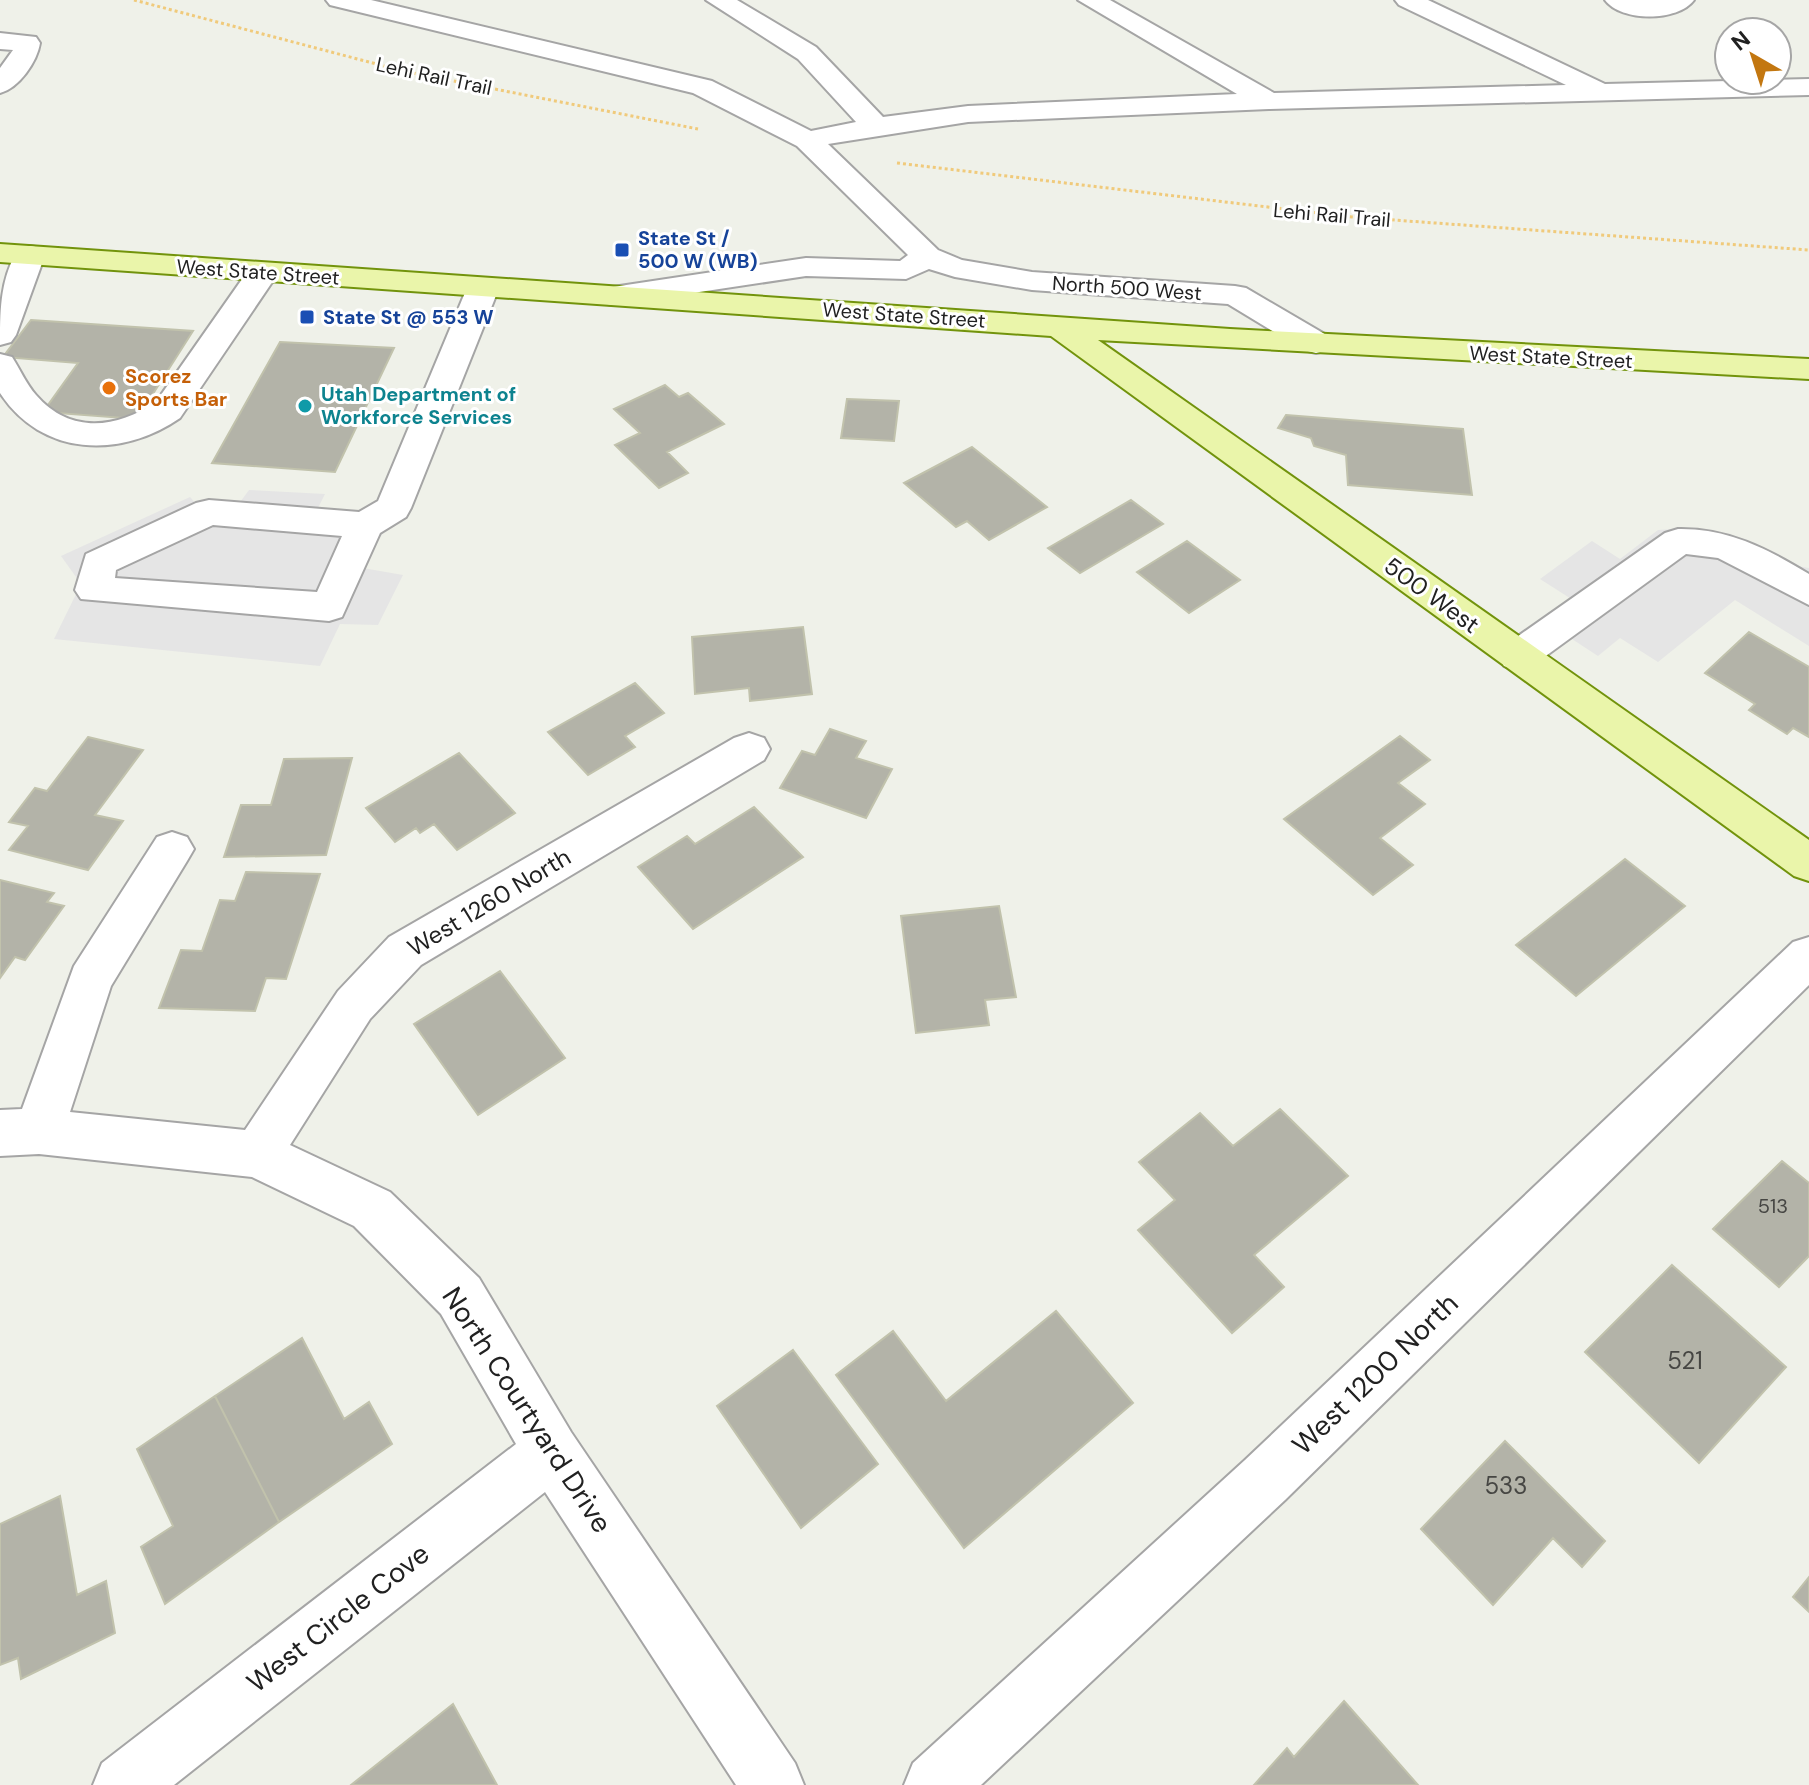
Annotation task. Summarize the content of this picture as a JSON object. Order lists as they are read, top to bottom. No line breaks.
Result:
{"streets":{"main road":["West State Street","500 West"],"street":["North 500 West","West 1260 North","West 1200 North","North Courtyard Drive","West Circle Cove"],"path":["Lehi Rail Trail"]},"crossings":[["West State Street","North 500 West"],["West State Street","500 West"],["West 1260 North","North Courtyard Drive"],["North Courtyard Drive","West Circle Cove"]],"places":{"transit":["State St / 500 W (WB)","State St @ 553 W"],"other":["Scorez Sports Bar","Utah Department of Workforce Services"]},"house_numbers":["513","521","533"],"north":"top left"}
